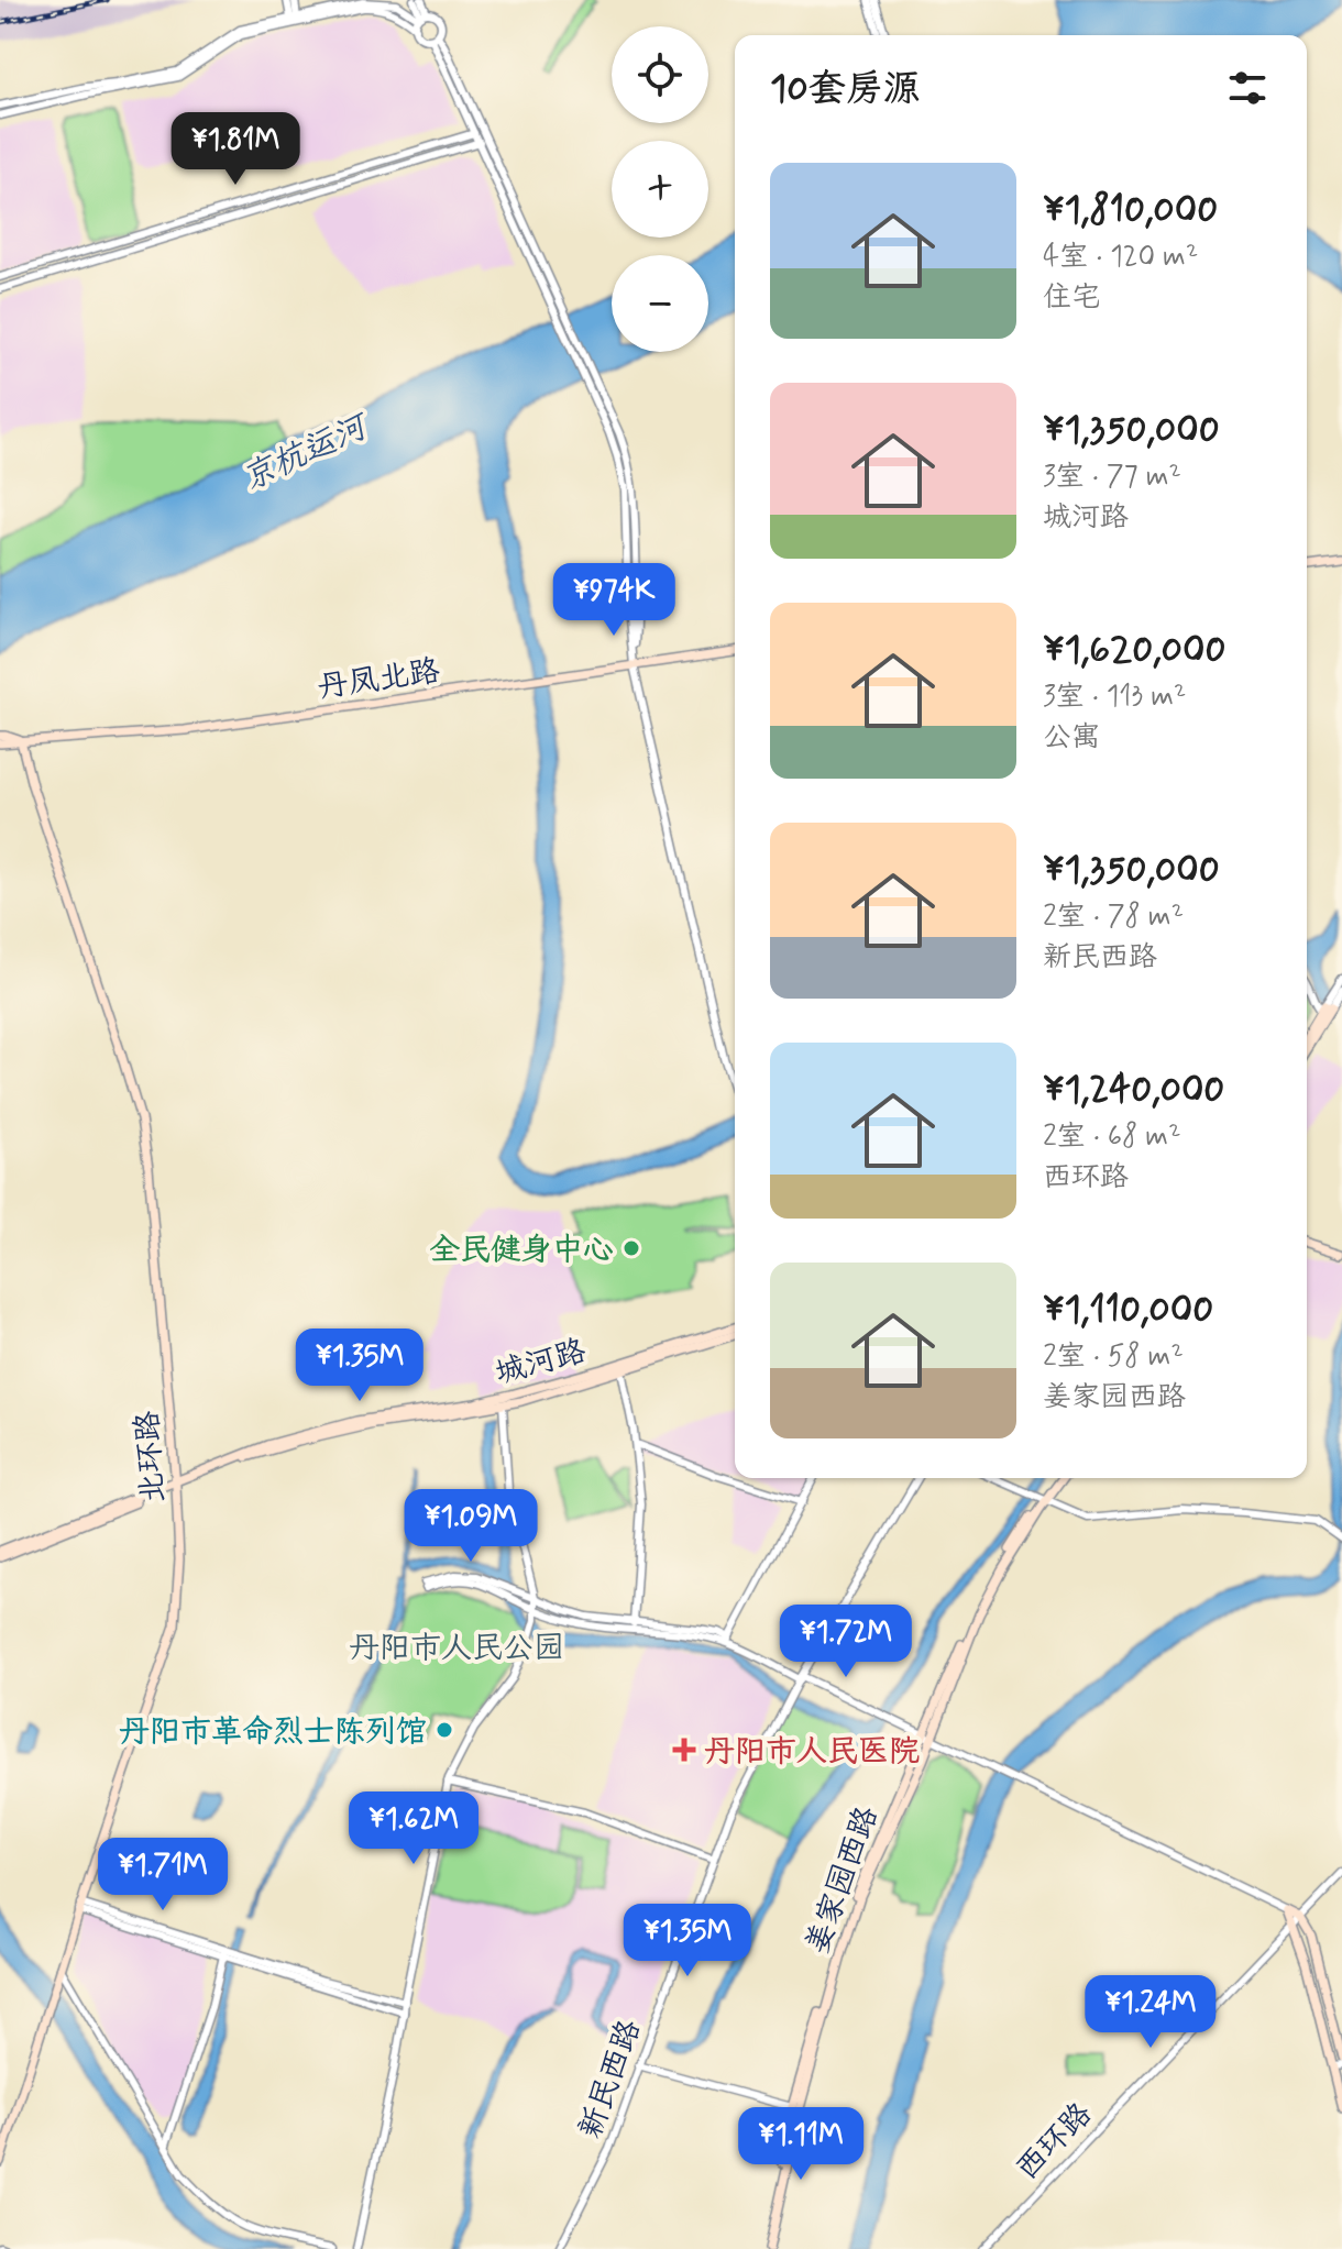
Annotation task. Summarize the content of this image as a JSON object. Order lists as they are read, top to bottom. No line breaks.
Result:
{"streets":{"main road":["丹凤北路","城河路","北环路","姜家园西路"],"street":["新民西路","西环路"]},"crossings":[["丹凤北路","北环路"],["城河路","北环路"]],"water":["京杭运河"],"parks":["丹阳市人民公园"],"places":{"other":["全民健身中心","丹阳市革命烈士陈列馆"],"health":["丹阳市人民医院"]},"page":{"map_buttons":["+","−"],"heading":"10套房源","price":["¥1.81M","¥974K","¥1.35M","¥1.09M","¥1.72M","¥1.62M","¥1.71M","¥1.35M","¥1.24M","¥1.11M"],"list":[{"name":"¥1,810,000","note":"4室 · 120 m² · 住宅"},{"name":"¥1,350,000","note":"3室 · 77 m² · 城河路"},{"name":"¥1,620,000","note":"3室 · 113 m² · 公寓"},{"name":"¥1,350,000","note":"2室 · 78 m² · 新民西路"},{"name":"¥1,240,000","note":"2室 · 68 m² · 西环路"},{"name":"¥1,110,000","note":"2室 · 58 m² · 姜家园西路"}]}}
